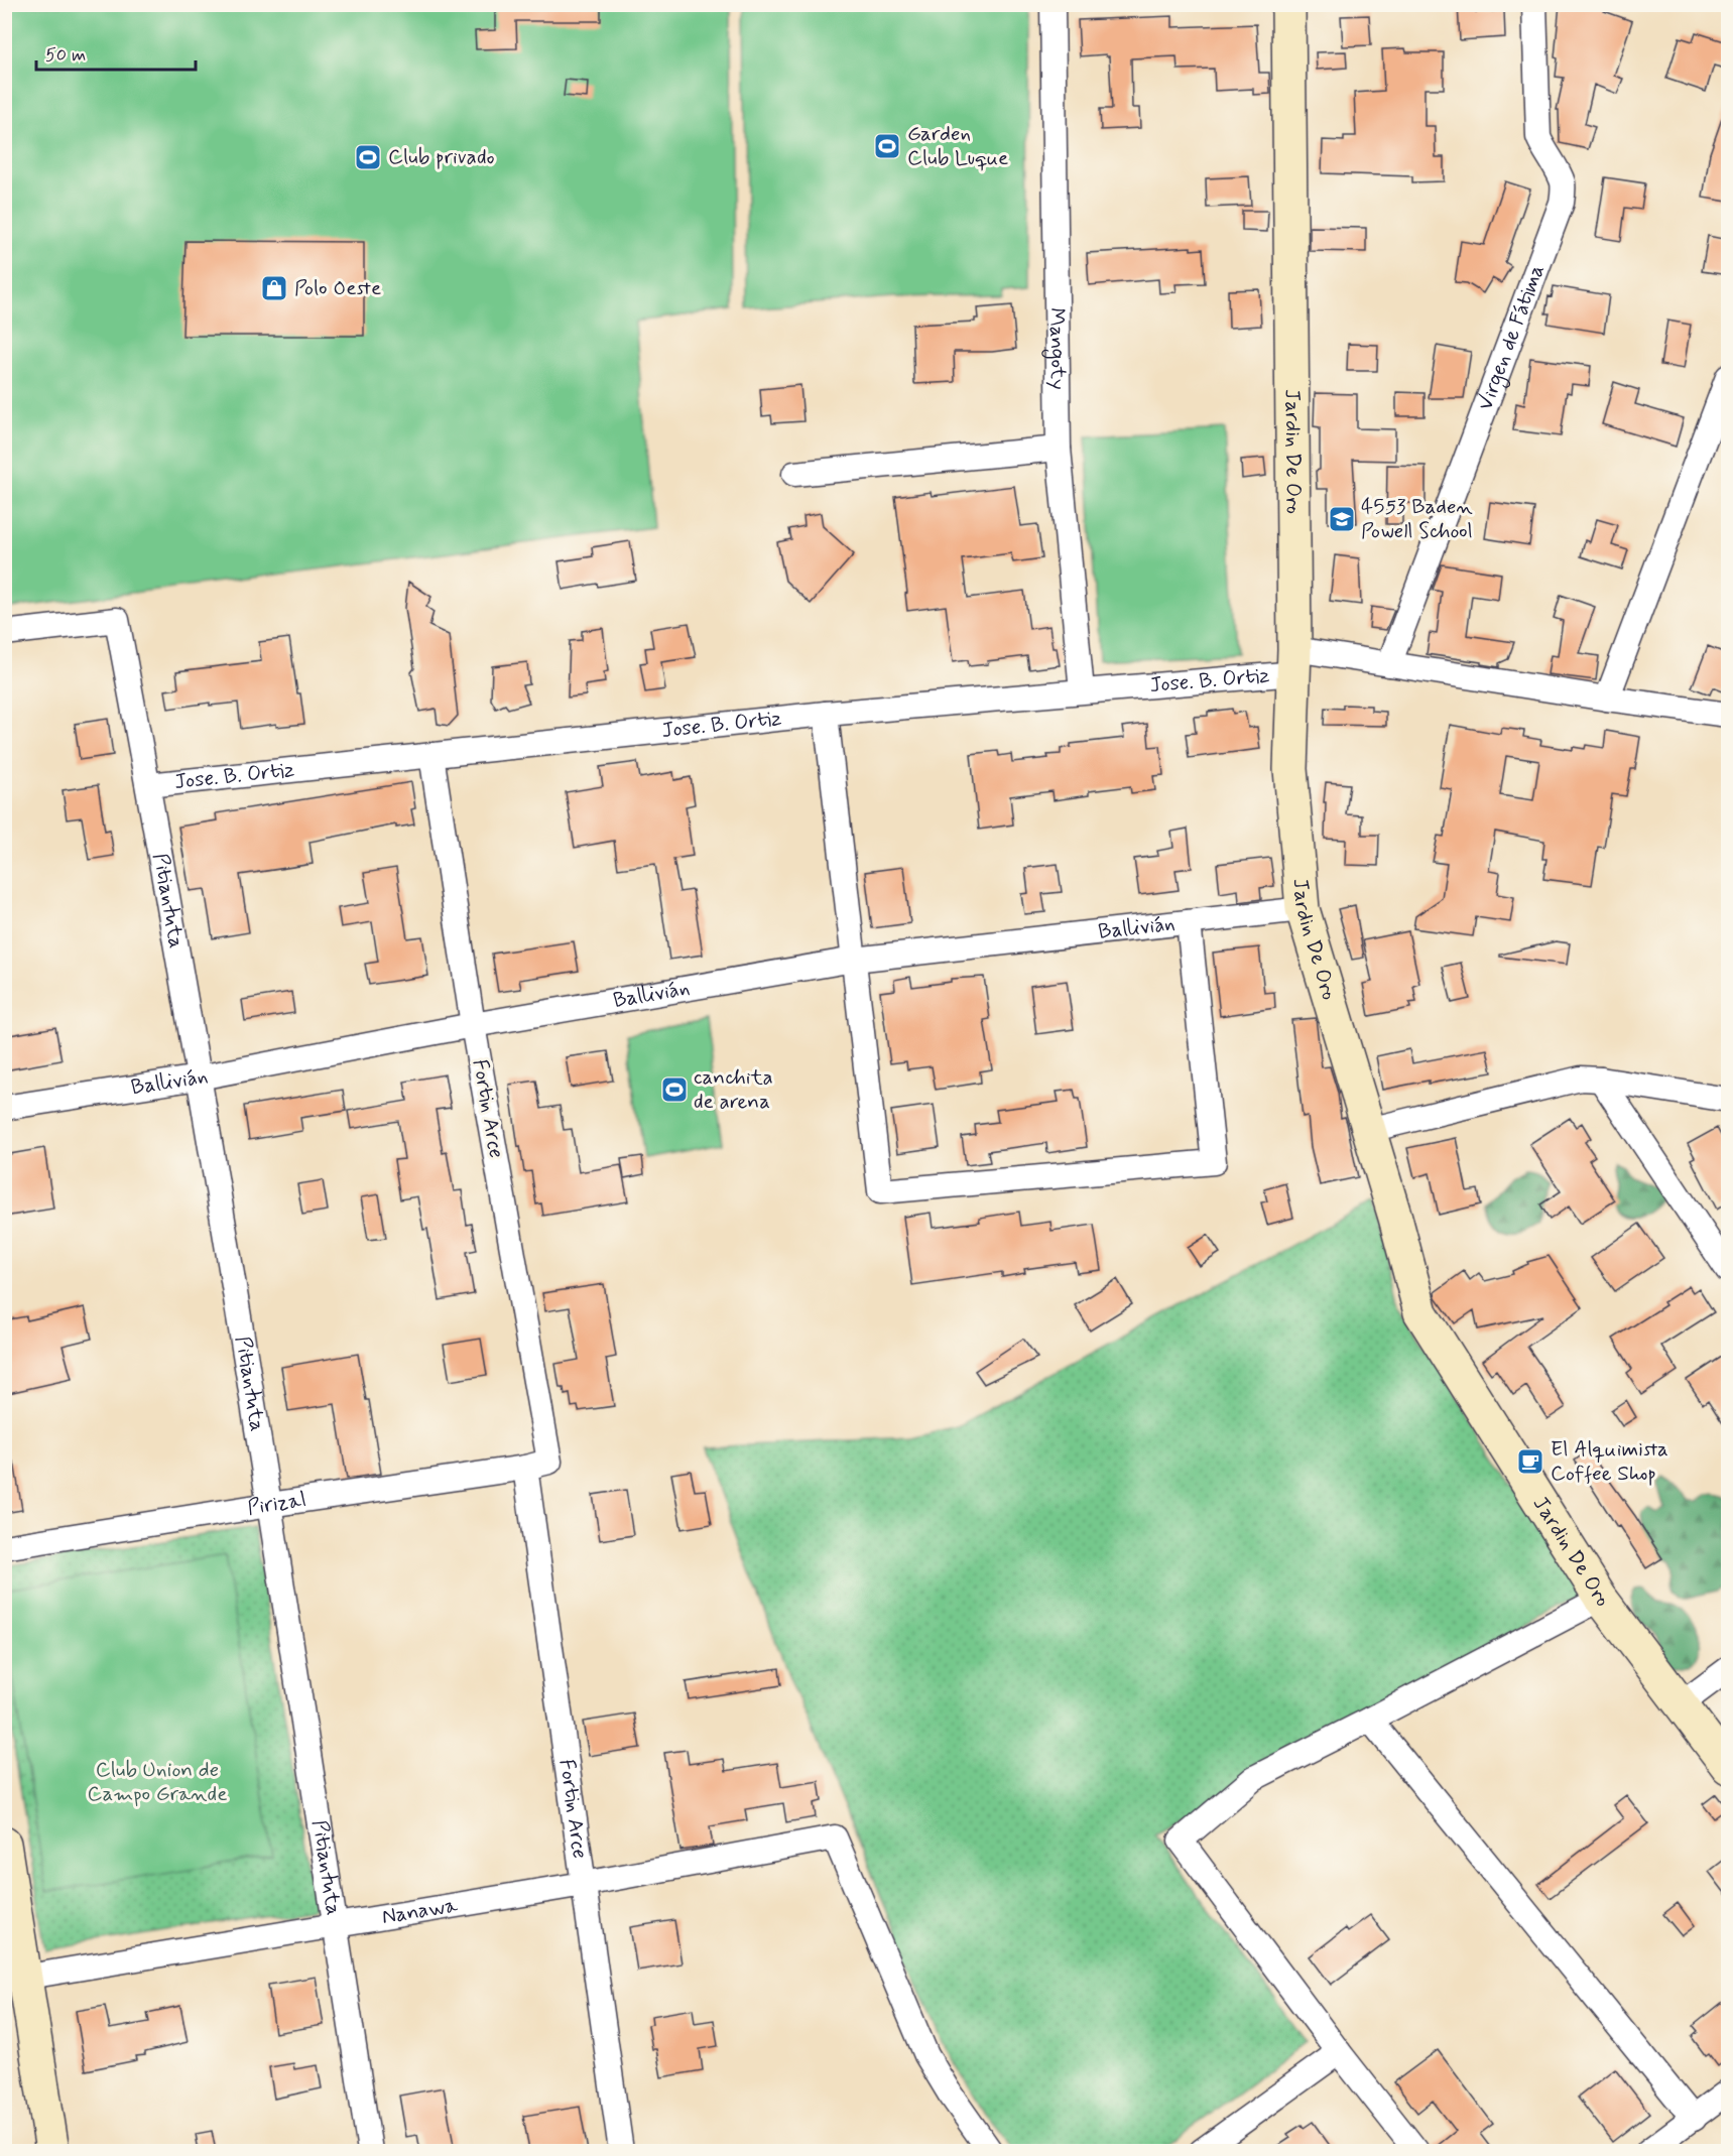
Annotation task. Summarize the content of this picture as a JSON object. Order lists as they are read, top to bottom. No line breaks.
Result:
{"streets":{"street":["Virgen de Fátima","Mangoty","Jardin De Oro","Jose. B. Ortiz","Pitiantuta","Ballivián","Fortin Arce","Pirizal","Nanawa"]},"crossings":[["Virgen de Fátima","Jose. B. Ortiz"],["Mangoty","Jose. B. Ortiz"],["Jardin De Oro","Jose. B. Ortiz"],["Jardin De Oro","Ballivián"],["Jose. B. Ortiz","Pitiantuta"],["Jose. B. Ortiz","Fortin Arce"],["Pitiantuta","Ballivián"],["Pitiantuta","Pirizal"],["Pitiantuta","Nanawa"],["Ballivián","Fortin Arce"],["Fortin Arce","Pirizal"],["Fortin Arce","Nanawa"]],"parks":["Club Union de Campo Grande"],"places":{"sports":["Garden Club Luque","Club privado","canchita de arena"],"shop":["Polo Oeste"],"school or university":["4553 Baden Powell School"],"cafe":["El Alquimista Coffee Shop"]},"scale_bar":"50 m"}
